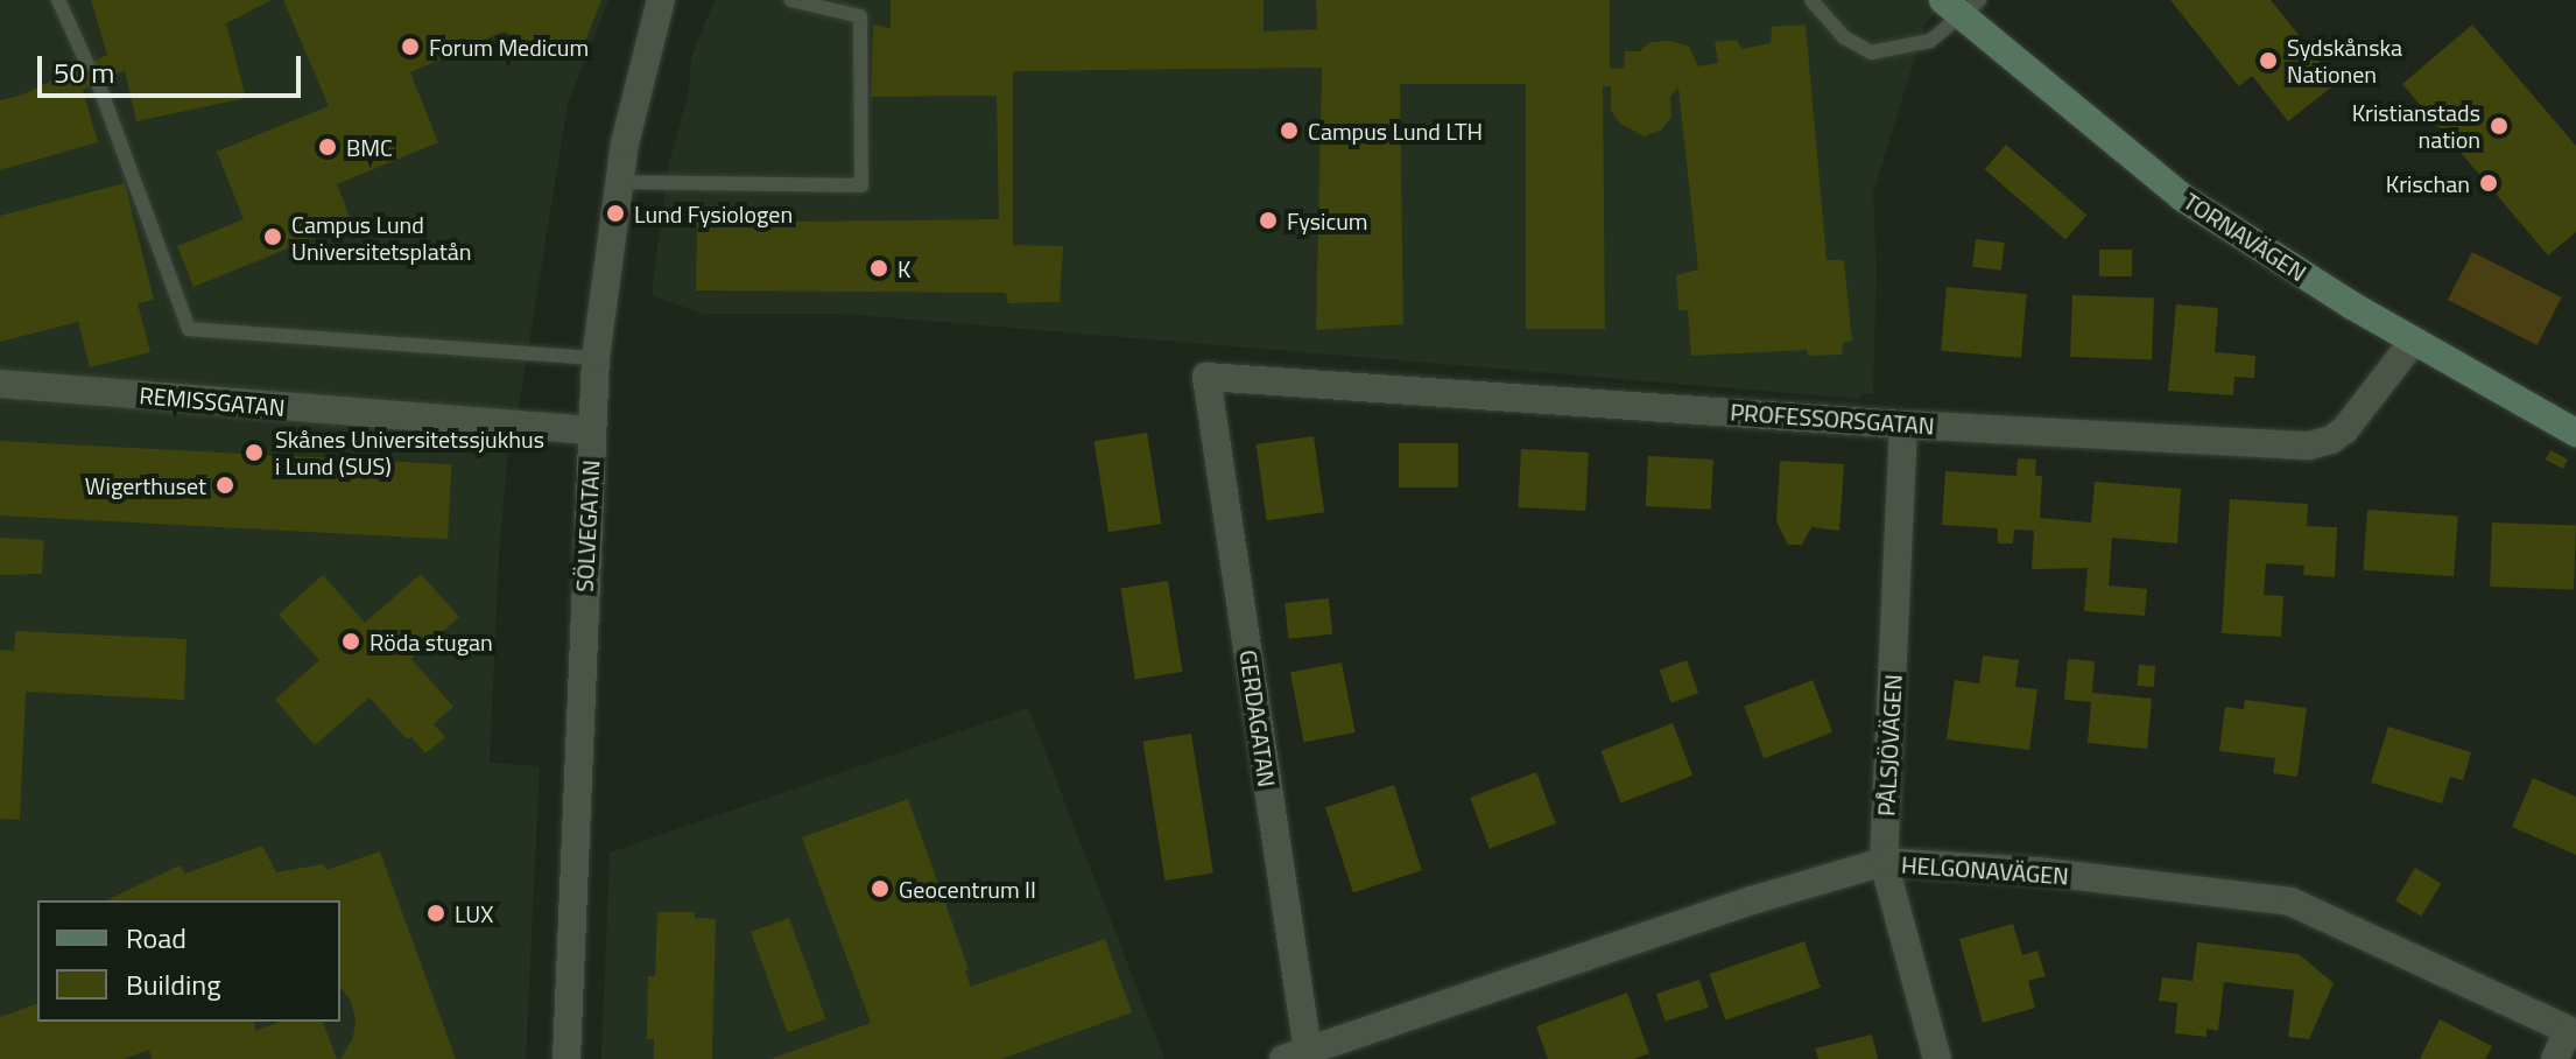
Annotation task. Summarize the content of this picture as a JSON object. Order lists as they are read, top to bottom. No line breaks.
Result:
{"streets":{"main road":["TORNAVÄGEN"],"street":["REMISSGATAN","PROFESSORSGATAN","SÖLVEGATAN","GERDAGATAN","PÅLSJÖVÄGEN","HELGONAVÄGEN"]},"crossings":[["TORNAVÄGEN","PROFESSORSGATAN"],["REMISSGATAN","SÖLVEGATAN"],["PROFESSORSGATAN","GERDAGATAN"],["PROFESSORSGATAN","PÅLSJÖVÄGEN"],["GERDAGATAN","HELGONAVÄGEN"],["PÅLSJÖVÄGEN","HELGONAVÄGEN"]],"places":["Forum Medicum","Sydskånska Nationen","Kristianstads nation","Campus Lund LTH","BMC","Krischan","Lund Fysiologen","Fysicum","Campus Lund Universitetsplatån","K","Skånes Universitetssjukhus i Lund (SUS)","Wigerthuset","Röda stugan","Geocentrum II","LUX"],"legend":["Road","Building"],"scale_bar":"50 m"}
